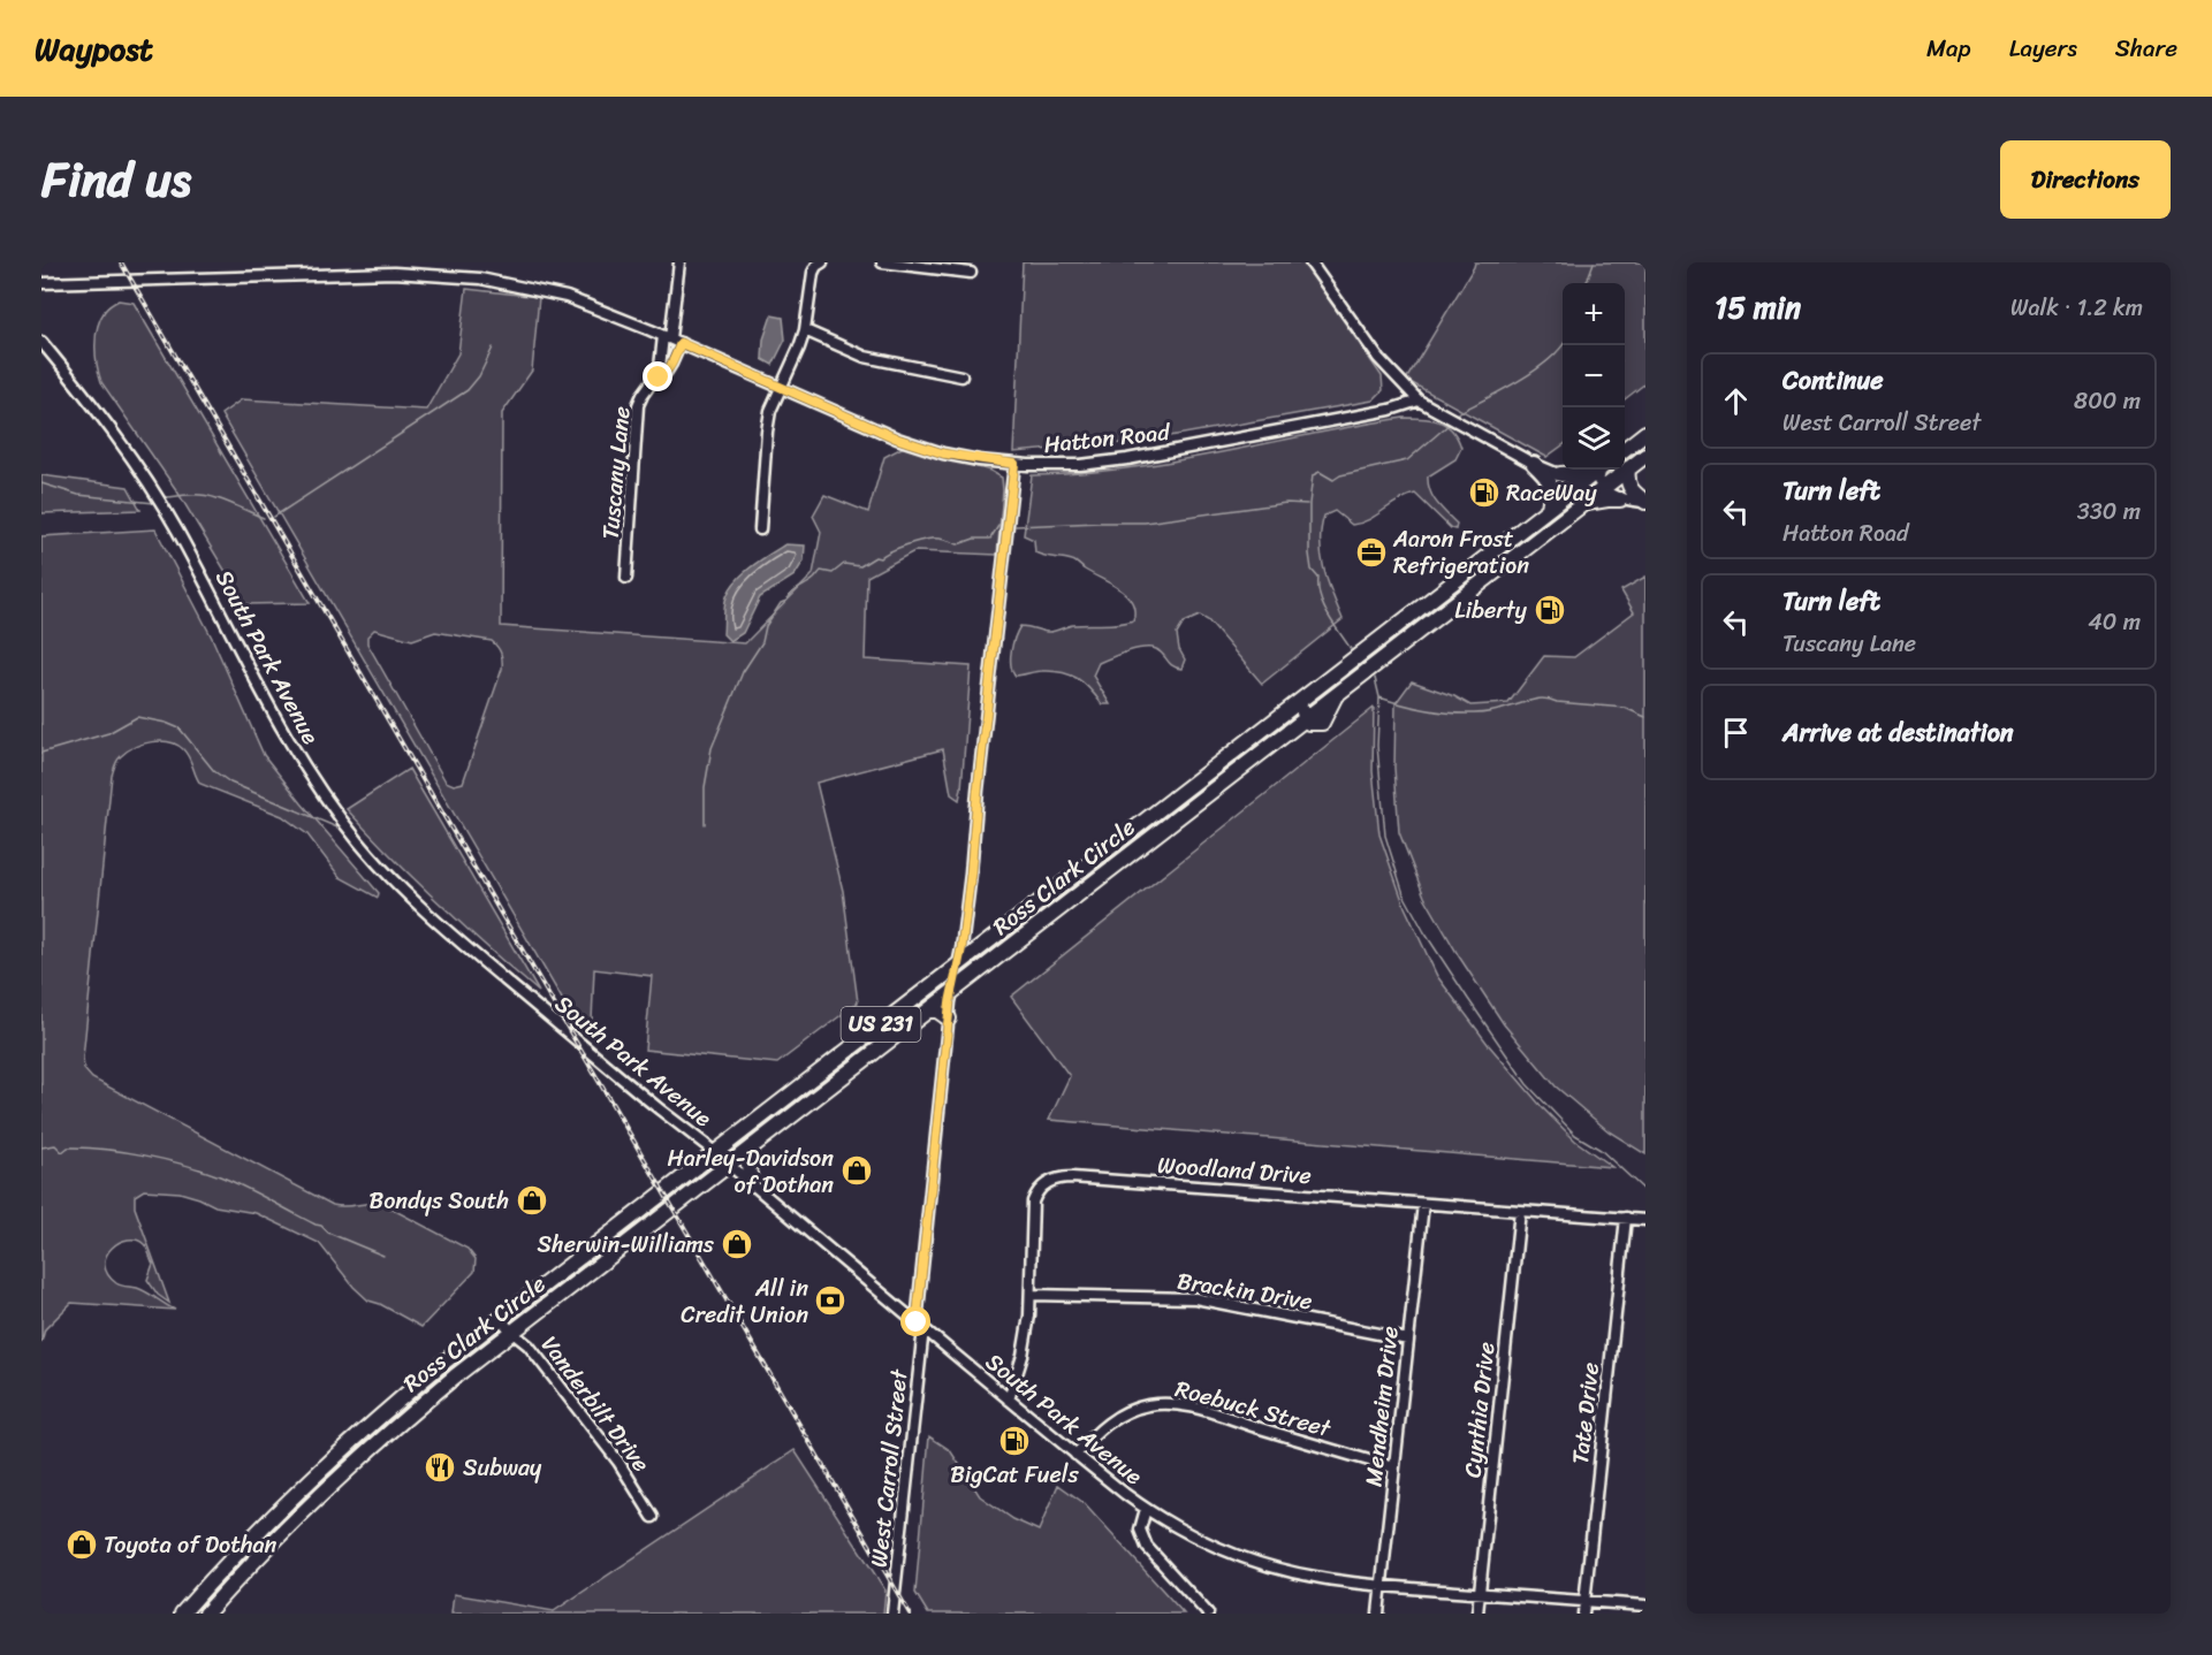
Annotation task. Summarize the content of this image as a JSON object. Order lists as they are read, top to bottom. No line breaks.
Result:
{"streets":{"highway":["Ross Clark Circle","US 231"],"street":["Hatton Road","Tuscany Lane","South Park Avenue","Woodland Drive","Brackin Drive","Vanderbilt Drive","Mendheim Drive","Roebuck Street","Cynthia Drive","Tate Drive","West Carroll Street"]},"crossings":[["Hatton Road","Tuscany Lane"],["Hatton Road","West Carroll Street"],["South Park Avenue","Ross Clark Circle"],["South Park Avenue","Woodland Drive"],["South Park Avenue","Mendheim Drive"],["South Park Avenue","Roebuck Street"],["South Park Avenue","Cynthia Drive"],["South Park Avenue","Tate Drive"],["South Park Avenue","West Carroll Street"],["Ross Clark Circle","Vanderbilt Drive"],["Ross Clark Circle","West Carroll Street"],["Woodland Drive","Brackin Drive"],["Woodland Drive","Mendheim Drive"],["Woodland Drive","Cynthia Drive"],["Woodland Drive","Tate Drive"],["Brackin Drive","Mendheim Drive"],["Mendheim Drive","Roebuck Street"]],"places":{"fuel station":["RaceWay","Liberty","BigCat Fuels"],"office":["Aaron Frost Refrigeration"],"shop":["Harley-Davidson of Dothan","Bondys South","Sherwin-Williams","Toyota of Dothan"],"bank":["All in Credit Union"],"restaurant":["Subway"]},"page":{"header":"Waypost","nav":["Map","Layers","Share"],"title":"Find us","buttons":"Directions","heading":["15 min","Walk · 1.2 km"],"map_buttons":["+","−"],"list":[["Continue","West Carroll Street","800 m"],["Turn left","Hatton Road","330 m"],["Turn left","Tuscany Lane","40 m"],"Arrive at destination"]}}
